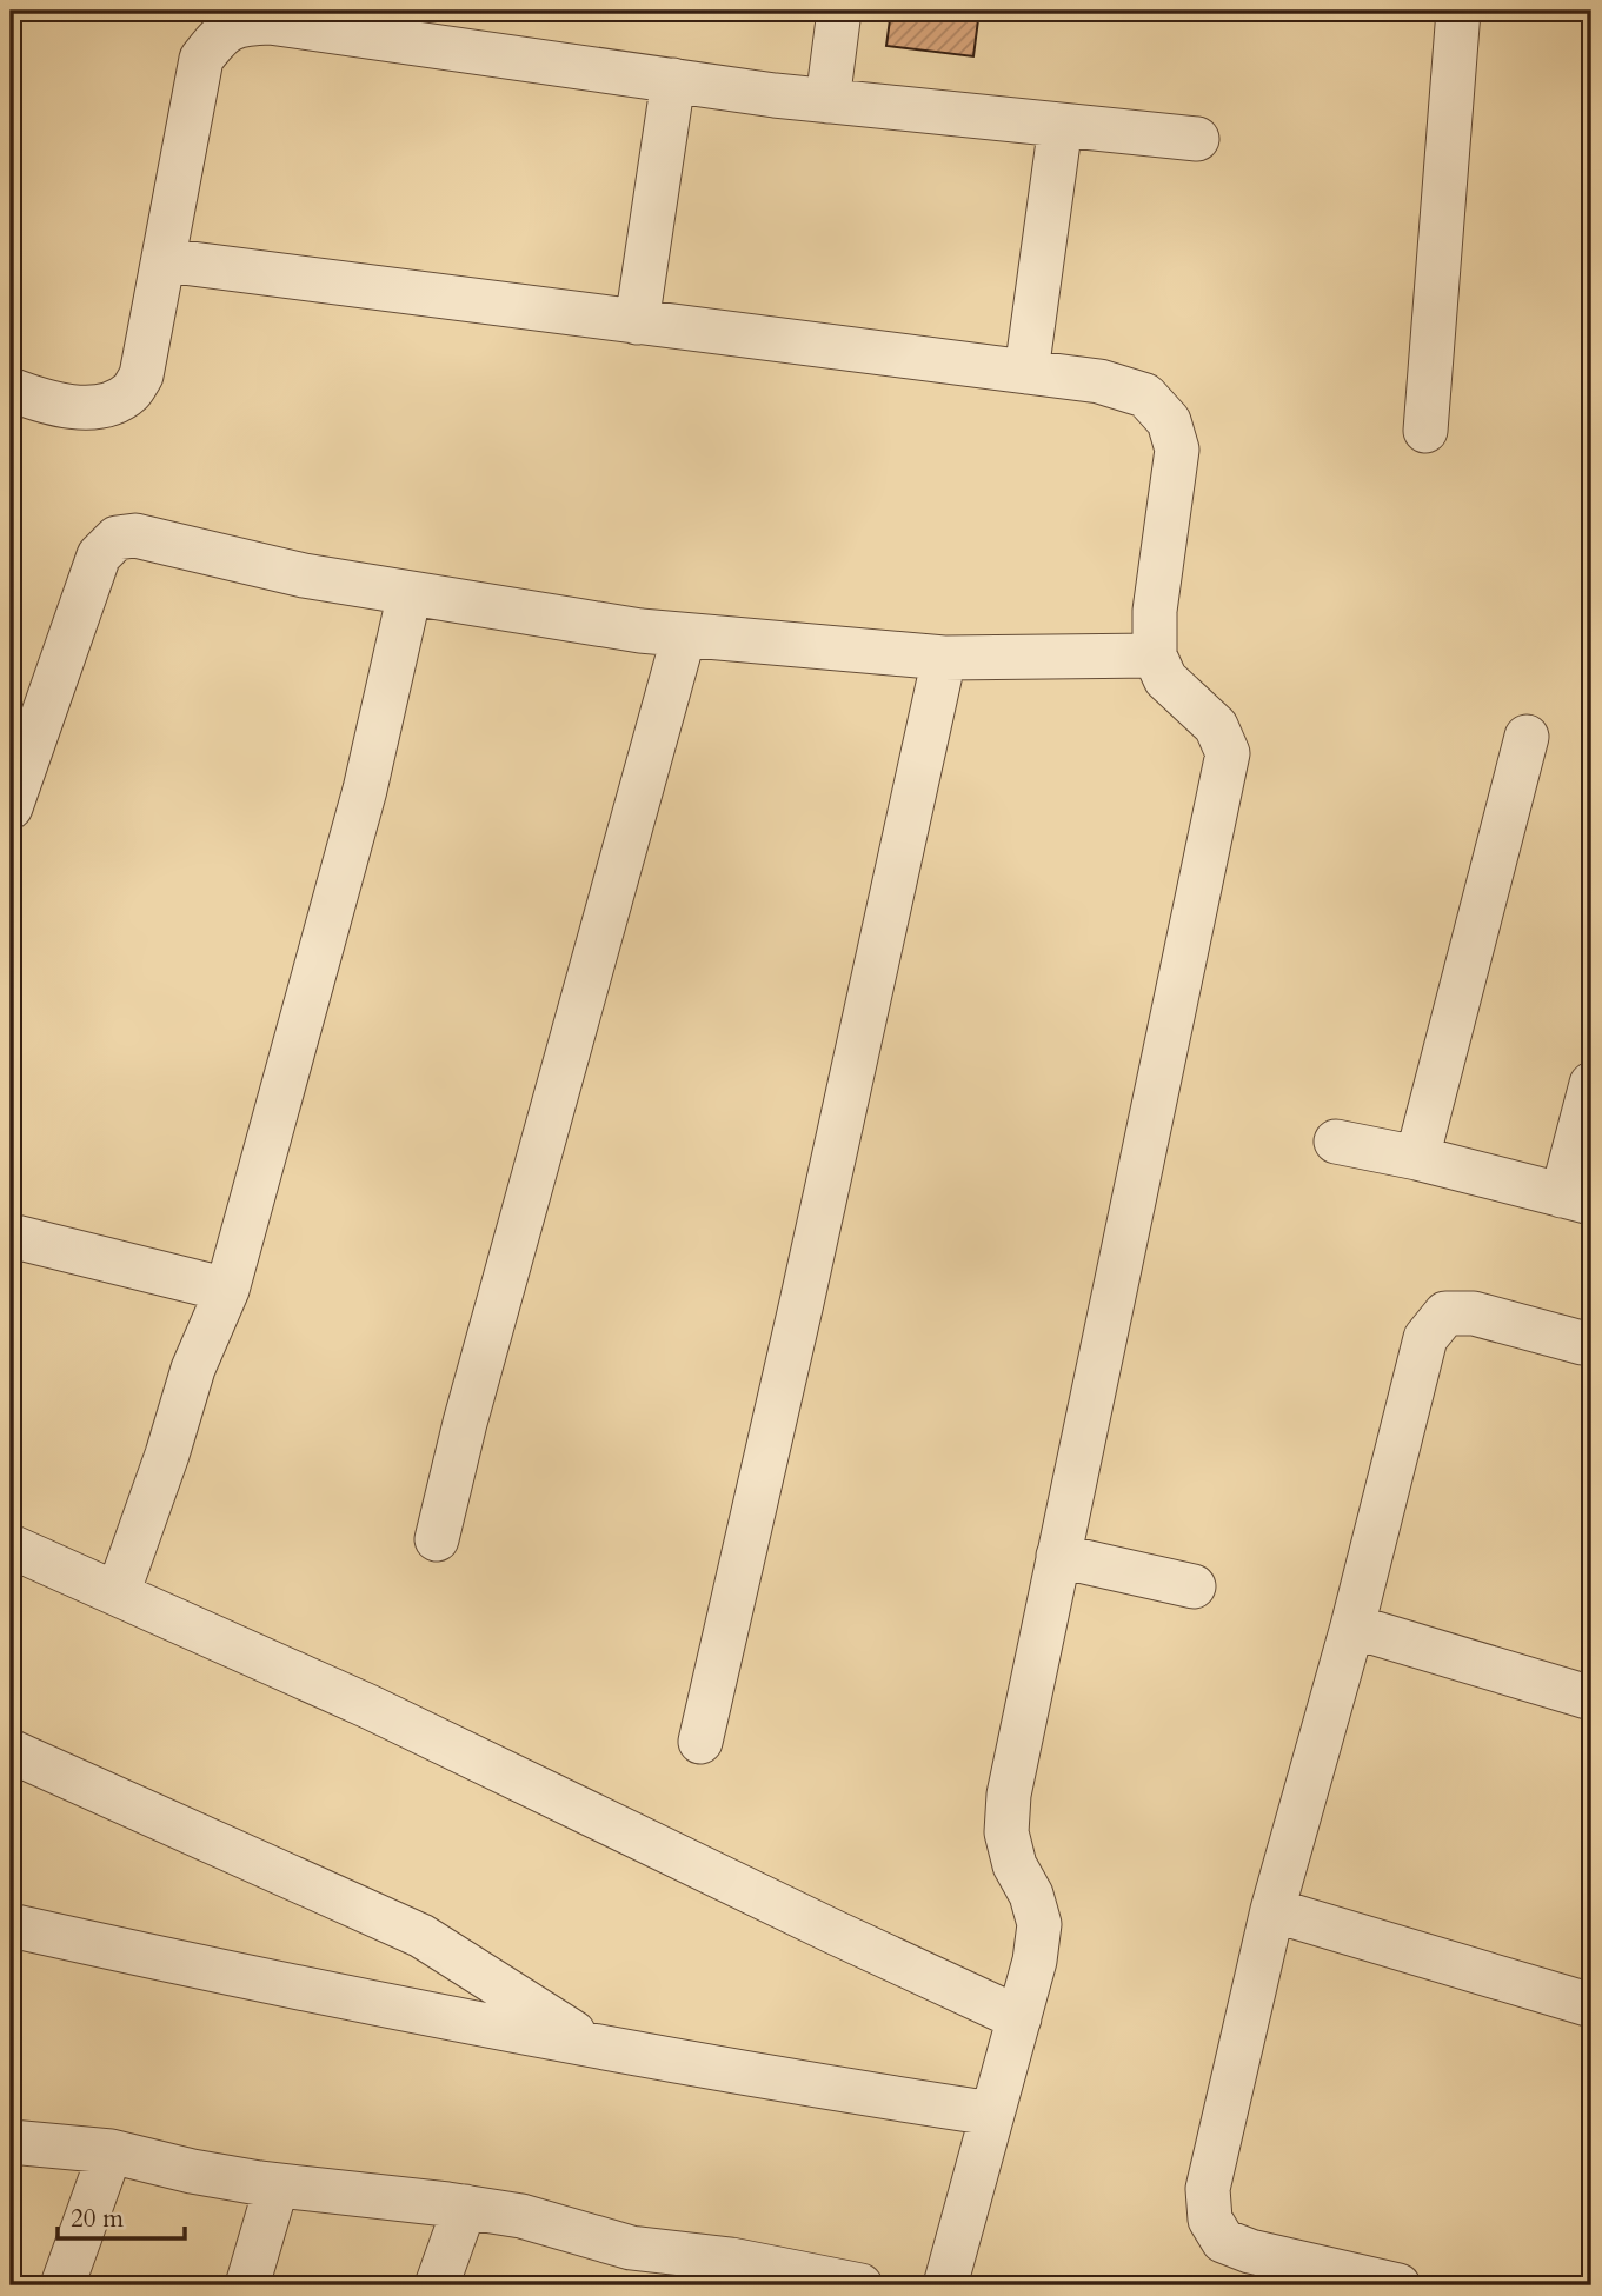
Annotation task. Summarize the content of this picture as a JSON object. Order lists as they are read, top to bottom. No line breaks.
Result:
{"scale_bar":"20 m"}
